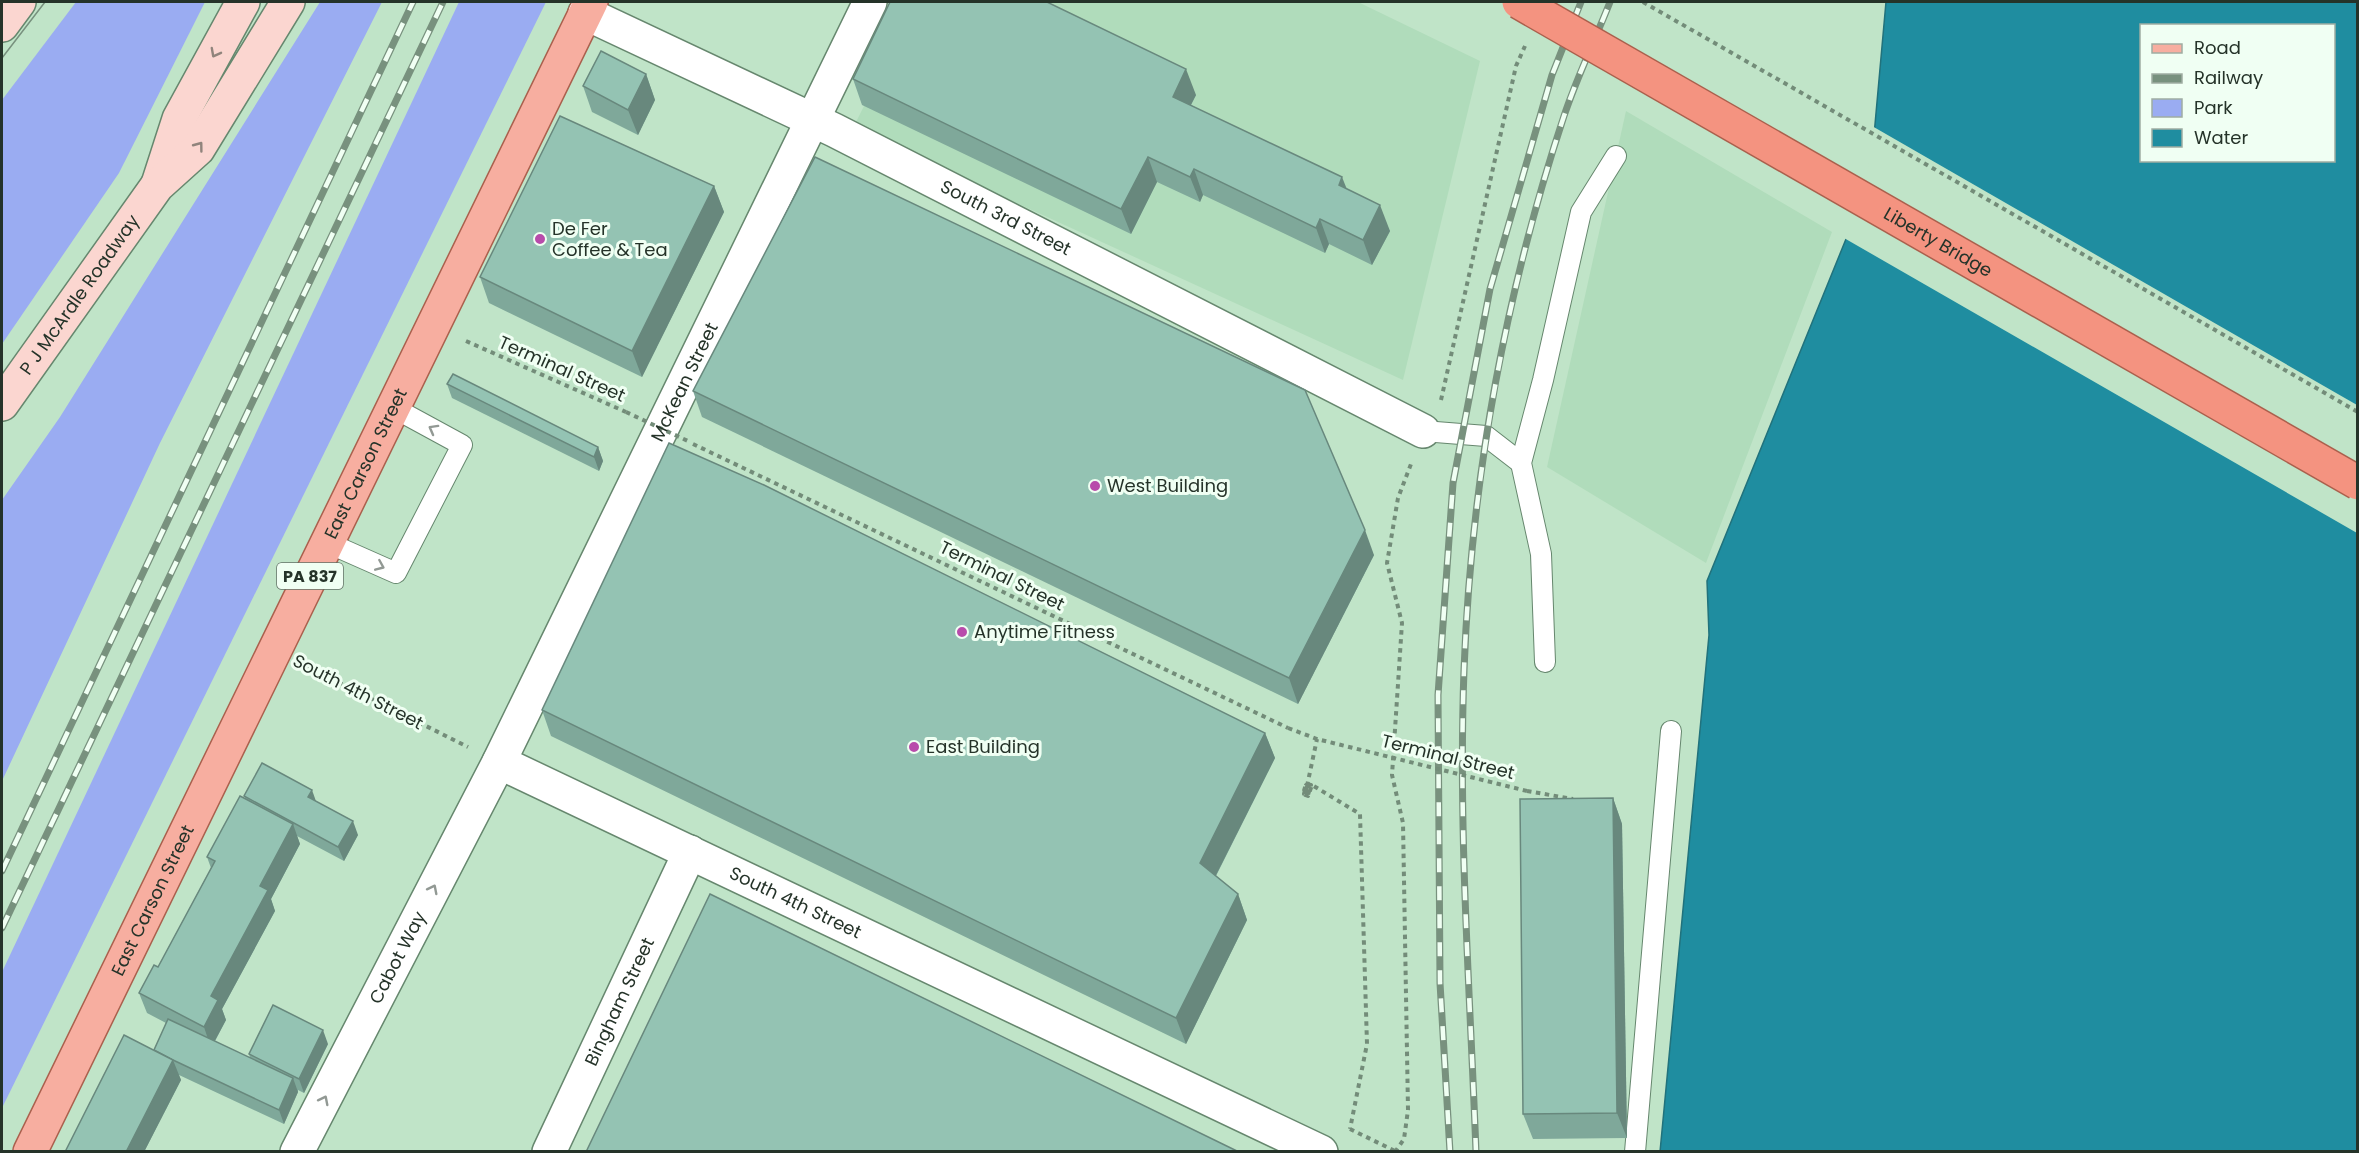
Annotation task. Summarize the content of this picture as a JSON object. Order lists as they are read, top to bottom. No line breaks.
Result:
{"streets":{"highway":["Liberty Bridge"],"main road":["P J McArdle Roadway","East Carson Street","PA 837"],"street":["South 3rd Street","McKean Street","South 4th Street","Cabot Way","Bingham Street"],"path":["Terminal Street"]},"crossings":[["South 3rd Street","McKean Street"],["South 3rd Street","East Carson Street"],["Terminal Street","East Carson Street"],["McKean Street","South 4th Street"],["McKean Street","Cabot Way"],["East Carson Street","South 4th Street"],["South 4th Street","Cabot Way"],["South 4th Street","Bingham Street"]],"one_way":["Cabot Way"],"places":["De Fer Coffee & Tea","West Building","Anytime Fitness","East Building"],"legend":["Road","Railway","Park","Water"]}
